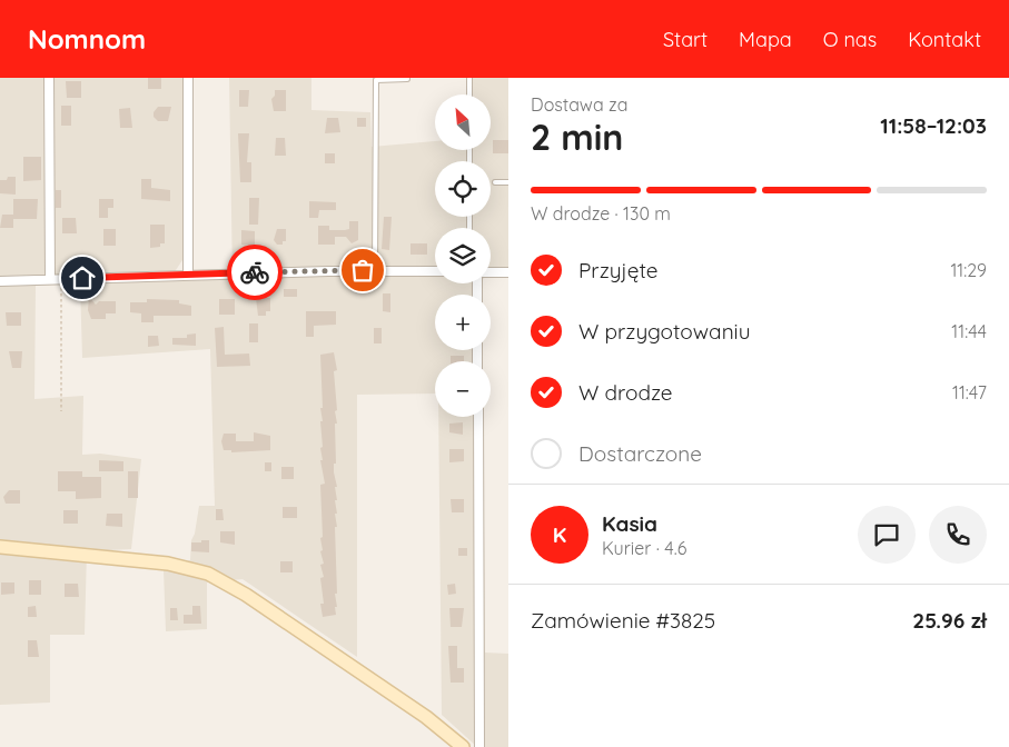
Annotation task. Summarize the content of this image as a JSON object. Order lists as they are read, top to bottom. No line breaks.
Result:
{"north":"top left","page":{"header":"Nomnom","nav":["Start","Mapa","O nas","Kontakt"],"heading":["2 min","Dostawa za","11:58–12:03"],"panel":["Kasia","Kurier · 4.6","Zamówienie #3825","25.96 zł"],"map_buttons":["+","−"],"bar":"W drodze · 130 m","list":[["Przyjęte","11:29"],["W przygotowaniu","11:44"],["W drodze","11:47"],"Dostarczone"],"round":"K"}}
